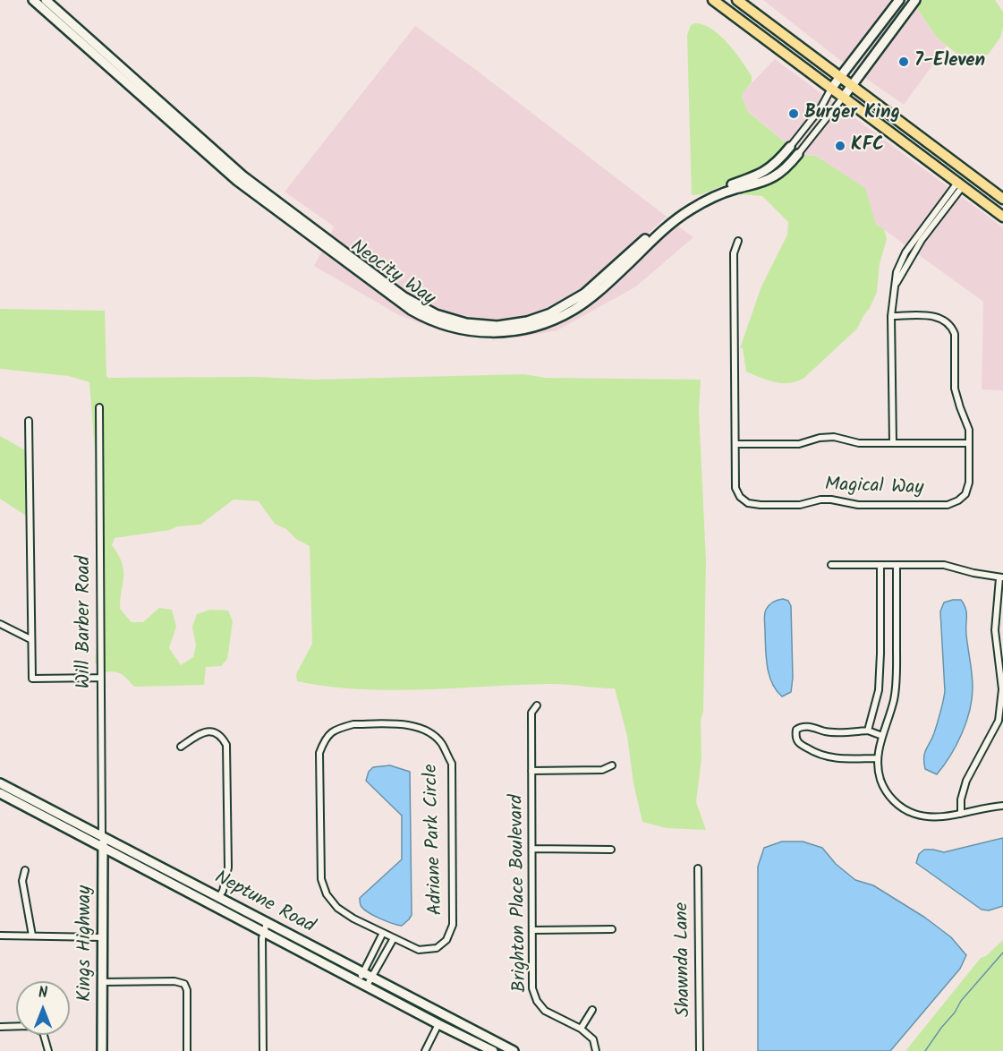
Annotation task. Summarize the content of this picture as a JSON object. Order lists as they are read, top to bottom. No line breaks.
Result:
{"streets":{"street":["Neocity Way","Magical Way","Will Barber Road","Adriane Park Circle","Brighton Place Boulevard","Neptune Road","Kings Highway","Shawnda Lane"]},"crossings":[["Will Barber Road","Neptune Road"],["Will Barber Road","Kings Highway"],["Neptune Road","Kings Highway"]],"places":["7-Eleven","Burger King","KFC"],"north":"top"}
